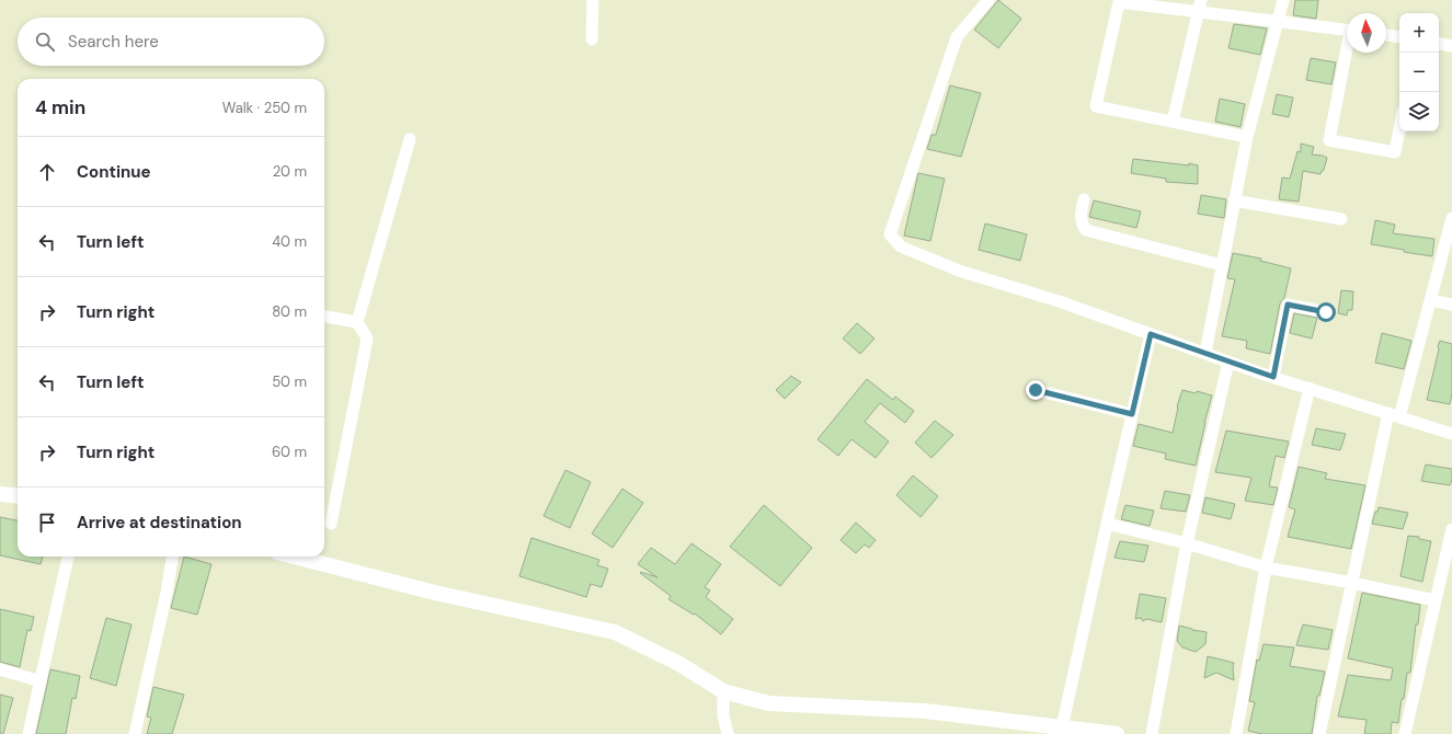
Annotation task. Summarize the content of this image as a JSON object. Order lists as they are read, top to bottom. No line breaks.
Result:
{"north":"top","page":{"map_buttons":["+","−"],"search":"Search here","heading":["4 min","Walk · 250 m"],"list":[["Continue","20 m"],["Turn left","40 m"],["Turn right","80 m"],["Turn left","50 m"],["Turn right","60 m"],"Arrive at destination"]}}
